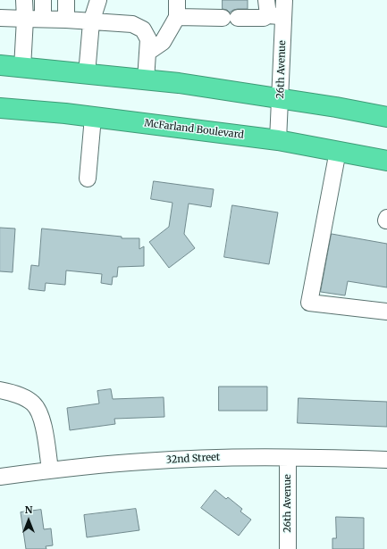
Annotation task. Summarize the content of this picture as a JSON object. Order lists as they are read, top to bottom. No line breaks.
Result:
{"streets":{"highway":["McFarland Boulevard"],"street":["26th Avenue","32nd Street"]},"crossings":[["26th Avenue","McFarland Boulevard"],["26th Avenue","32nd Street"]],"north":"top"}
